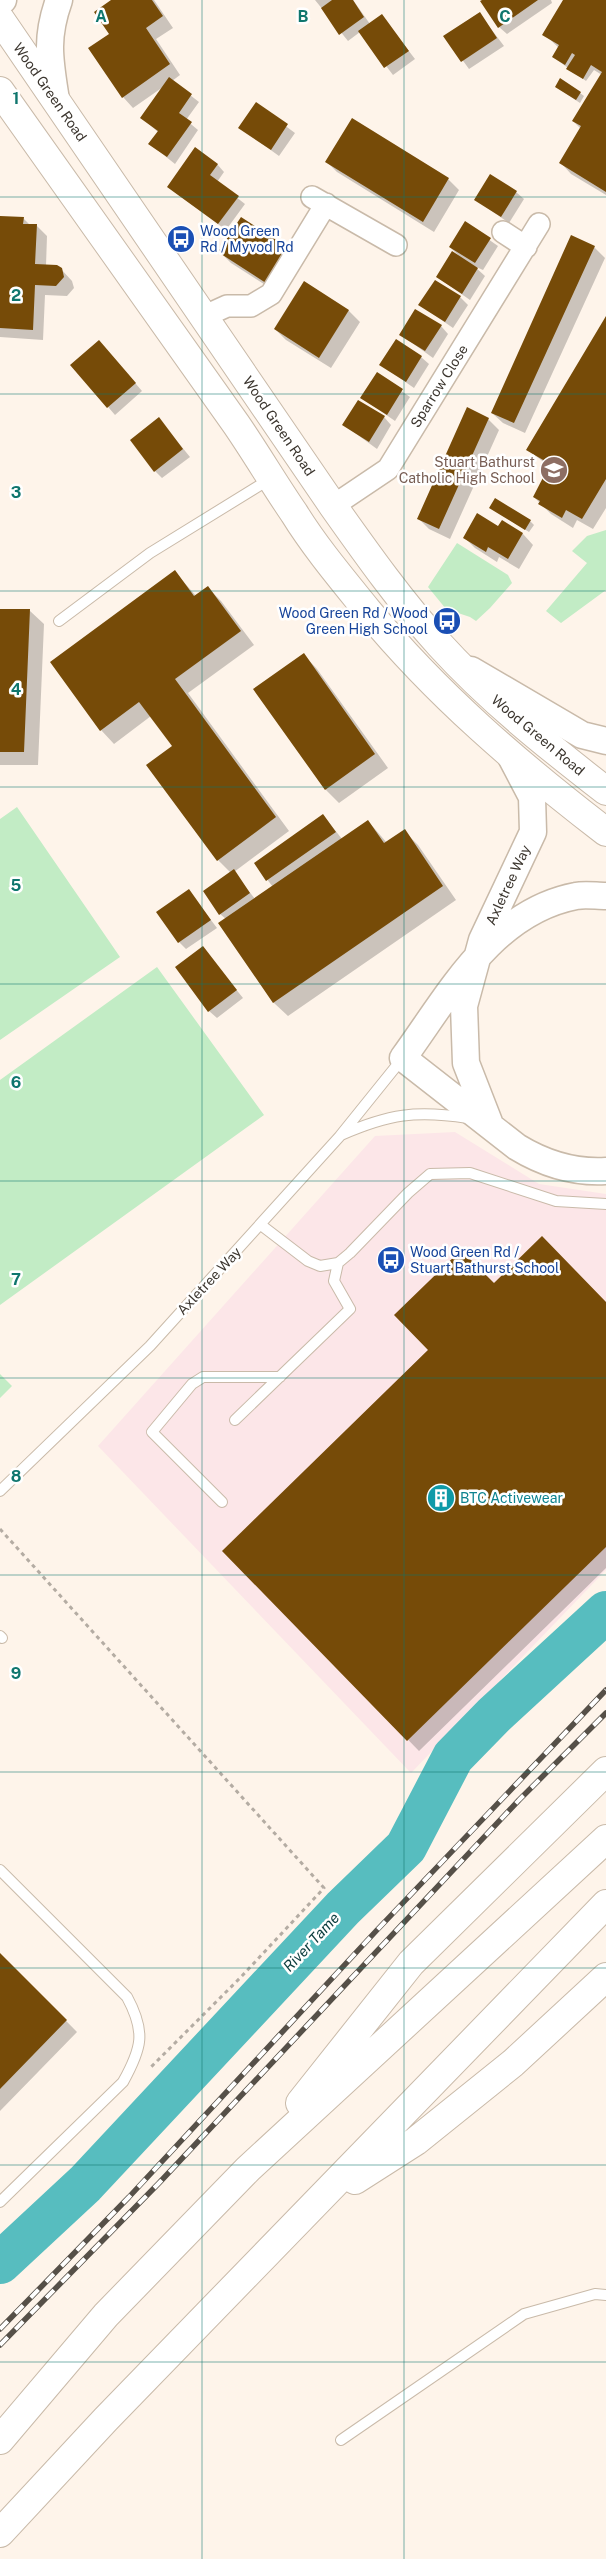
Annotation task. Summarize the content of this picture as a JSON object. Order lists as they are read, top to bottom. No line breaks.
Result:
{"streets":{"highway":["Wood Green Road"],"street":["Sparrow Close","Axletree Way"]},"crossings":[["Wood Green Road","Sparrow Close"]],"water":["River Tame"],"places":{"bus stop":["Wood Green Rd / Myvod Rd","Wood Green Rd / Wood Green High School","Wood Green Rd / Stuart Bathurst School"],"school or university":["Stuart Bathurst Catholic High School"],"building":["BTC Activewear"]},"grid":{"columns":["A","B","C"],"rows":["1","2","3","4","5","6","7","8","9"]}}
